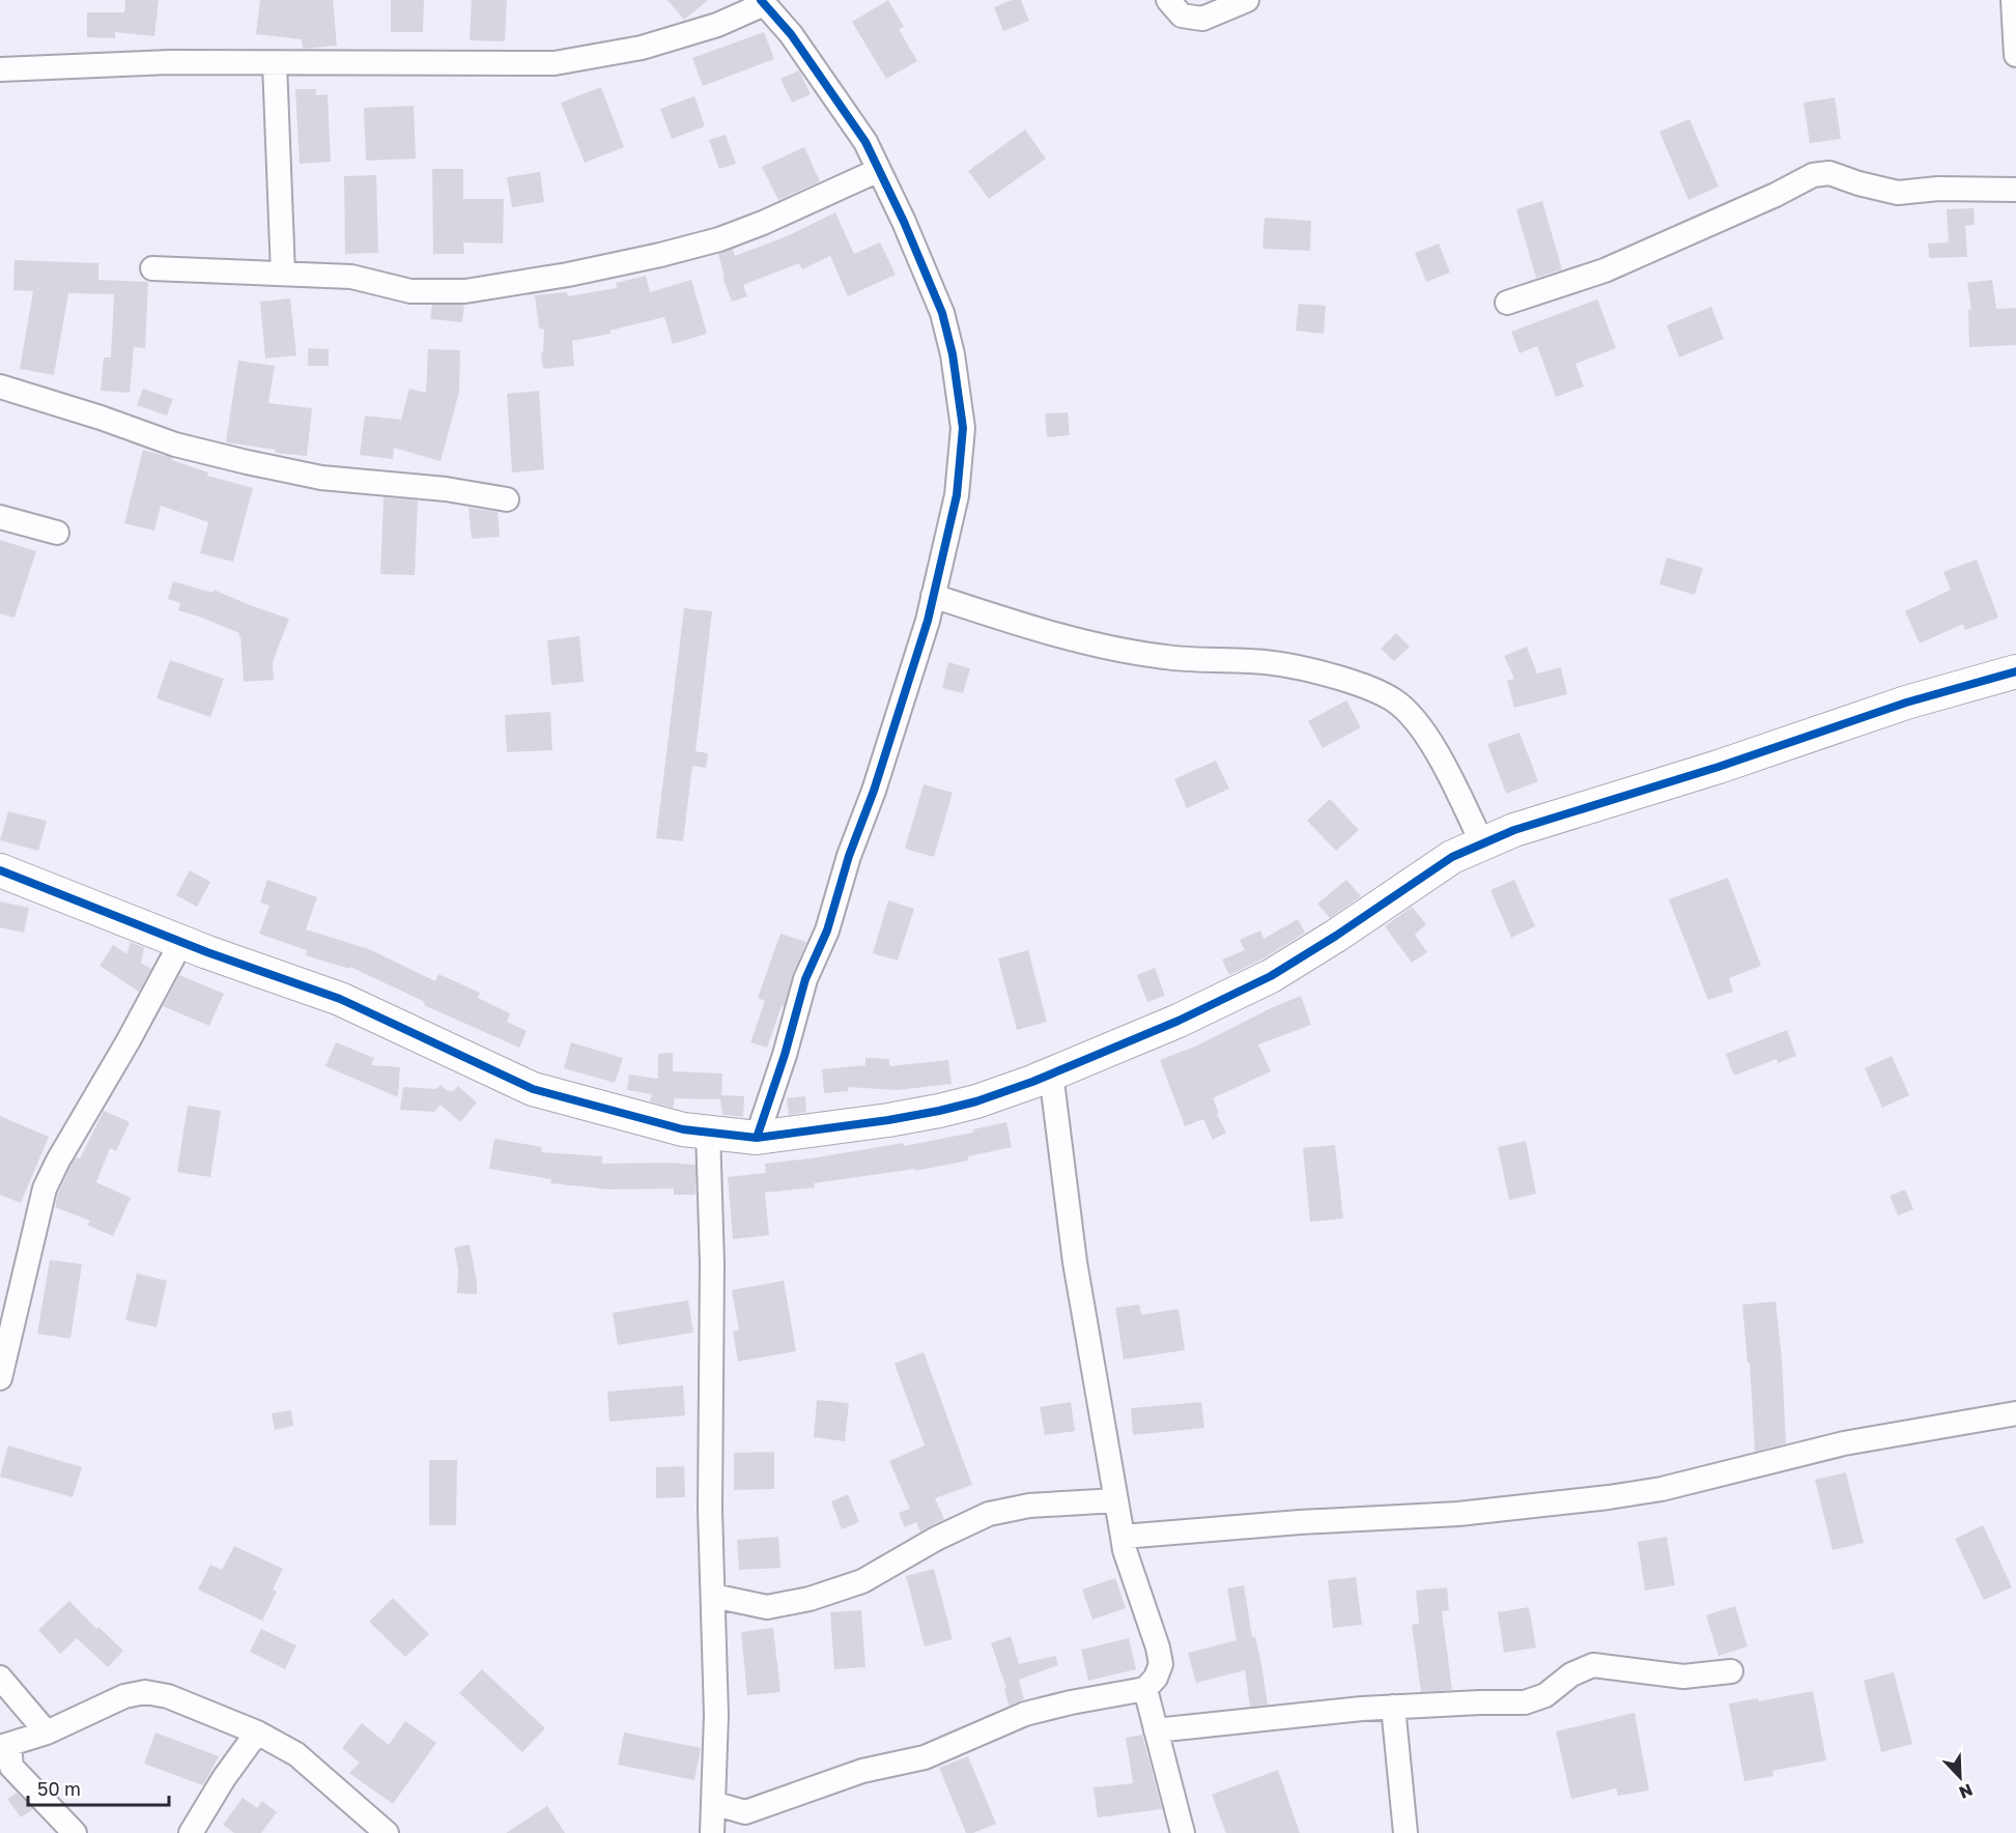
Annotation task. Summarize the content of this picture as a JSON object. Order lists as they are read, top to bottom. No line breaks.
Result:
{"scale_bar":"50 m","north":"bottom right"}
